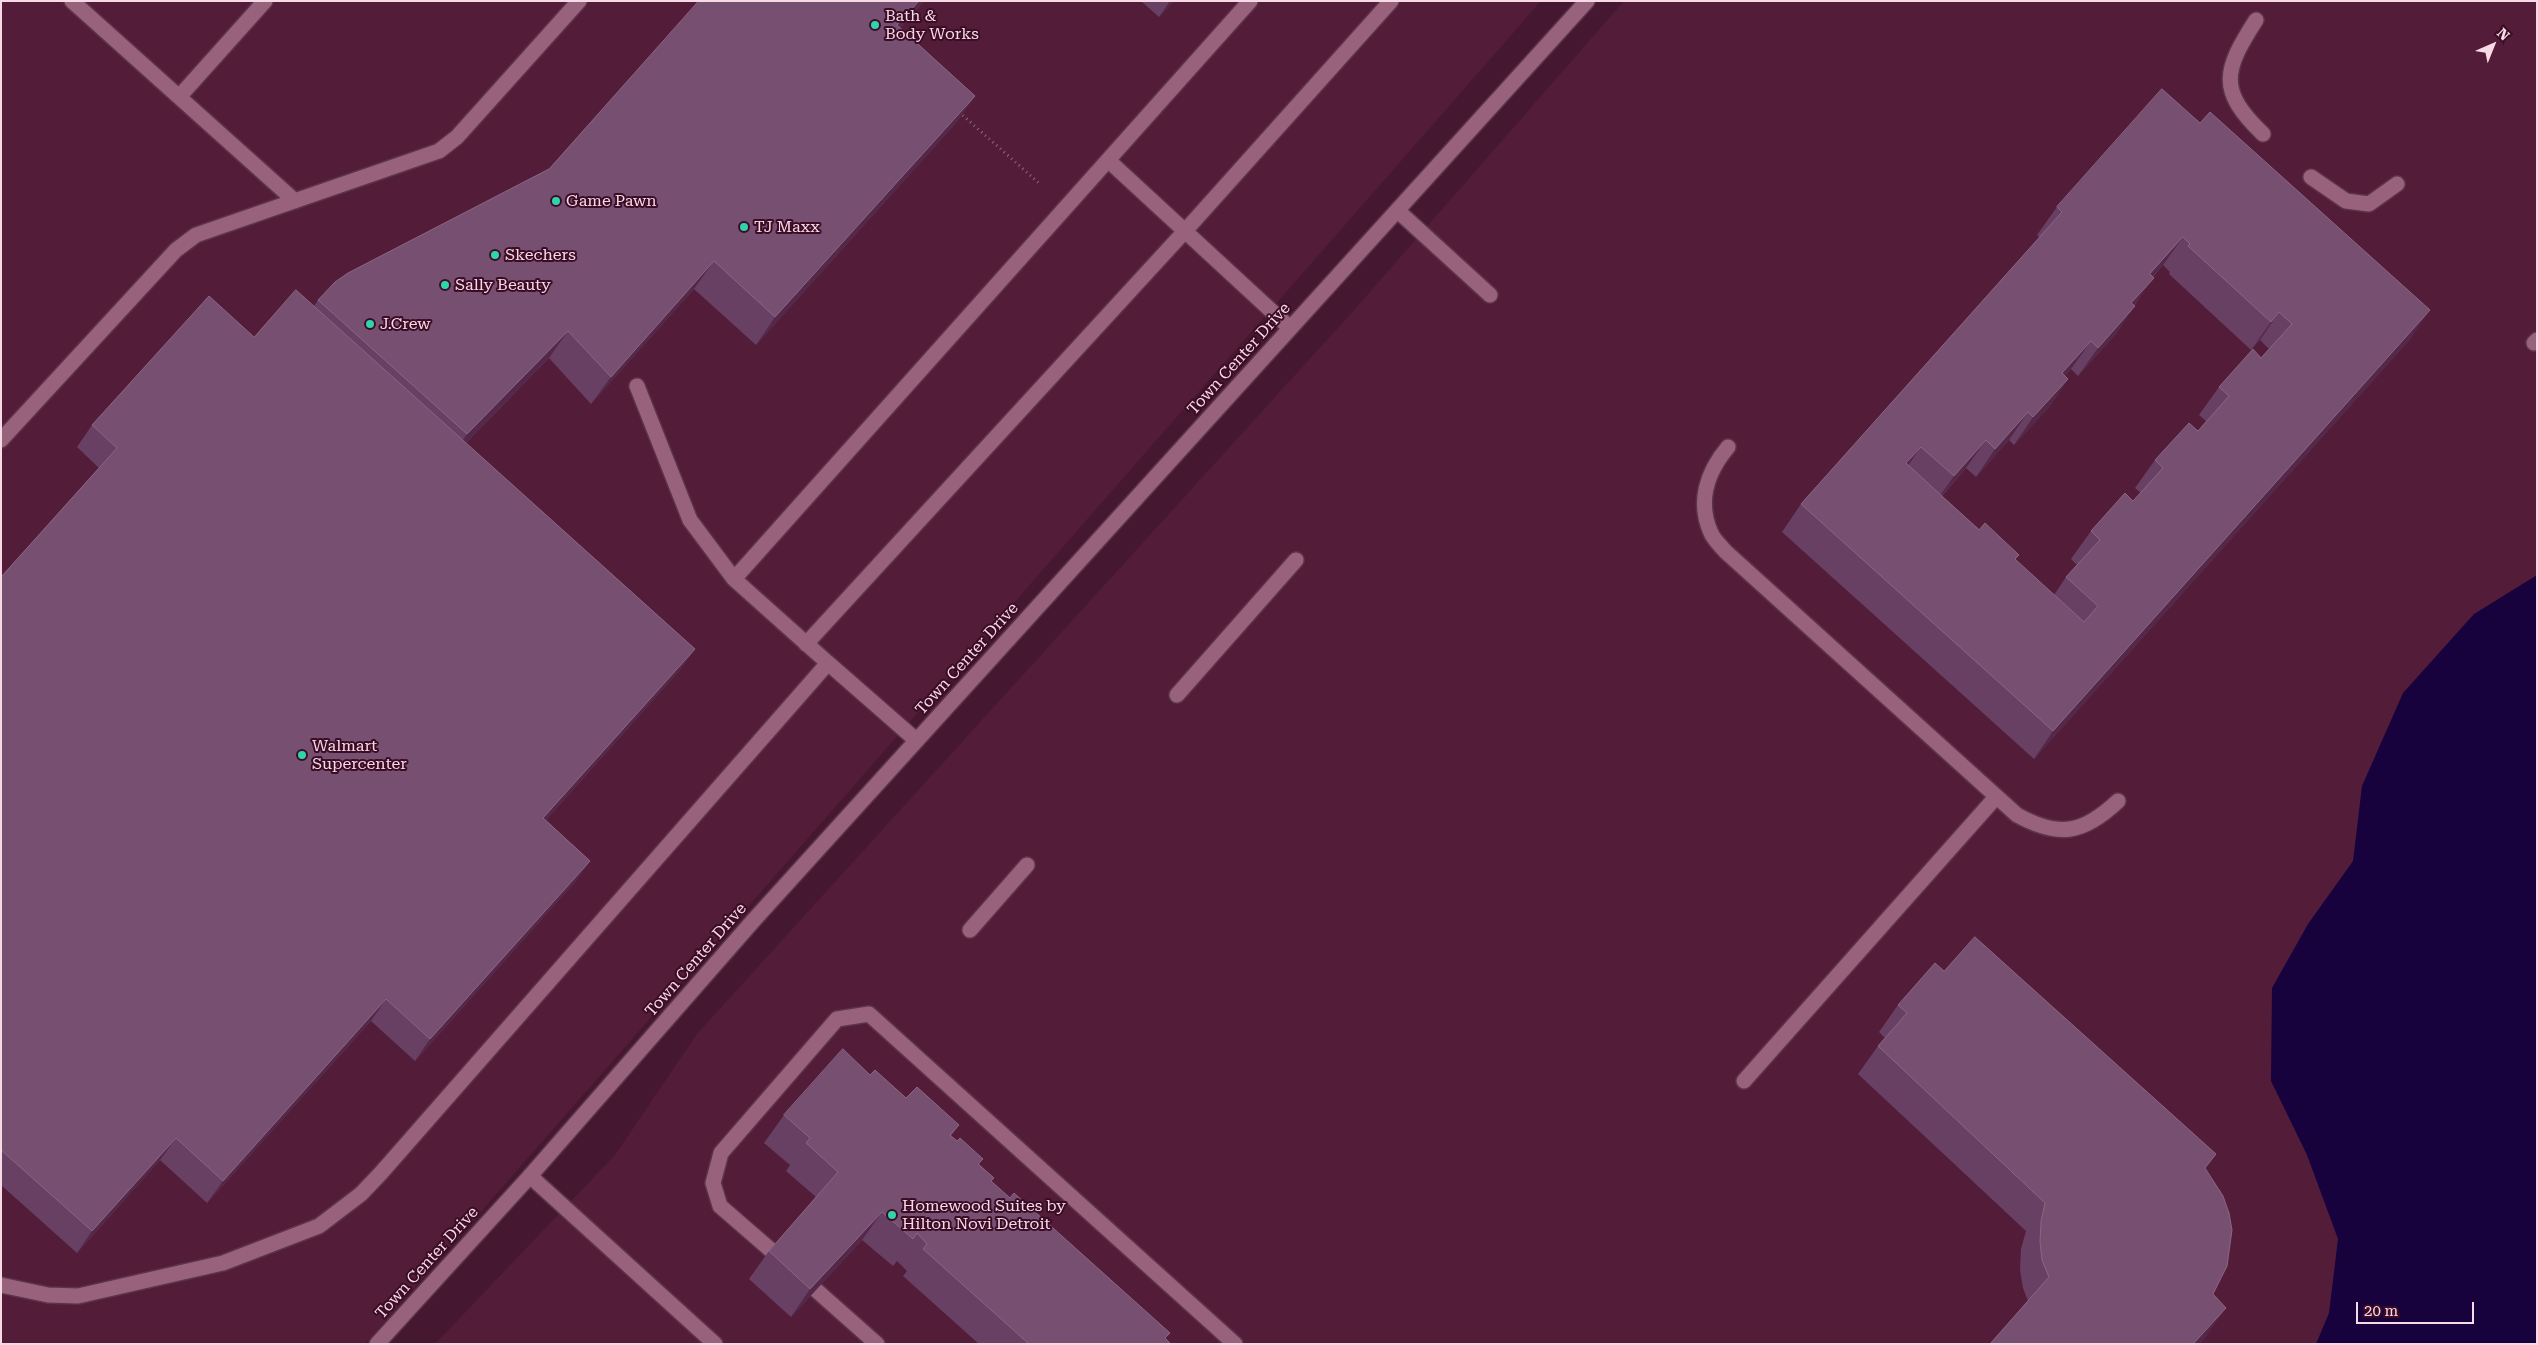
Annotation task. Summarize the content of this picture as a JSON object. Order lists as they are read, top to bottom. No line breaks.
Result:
{"streets":{"street":["Town Center Drive"]},"places":["Bath & Body Works","Game Pawn","TJ Maxx","Skechers","Sally Beauty","J.Crew","Walmart Supercenter","Homewood Suites by Hilton Novi Detroit"],"scale_bar":"20 m","north":"top right"}
